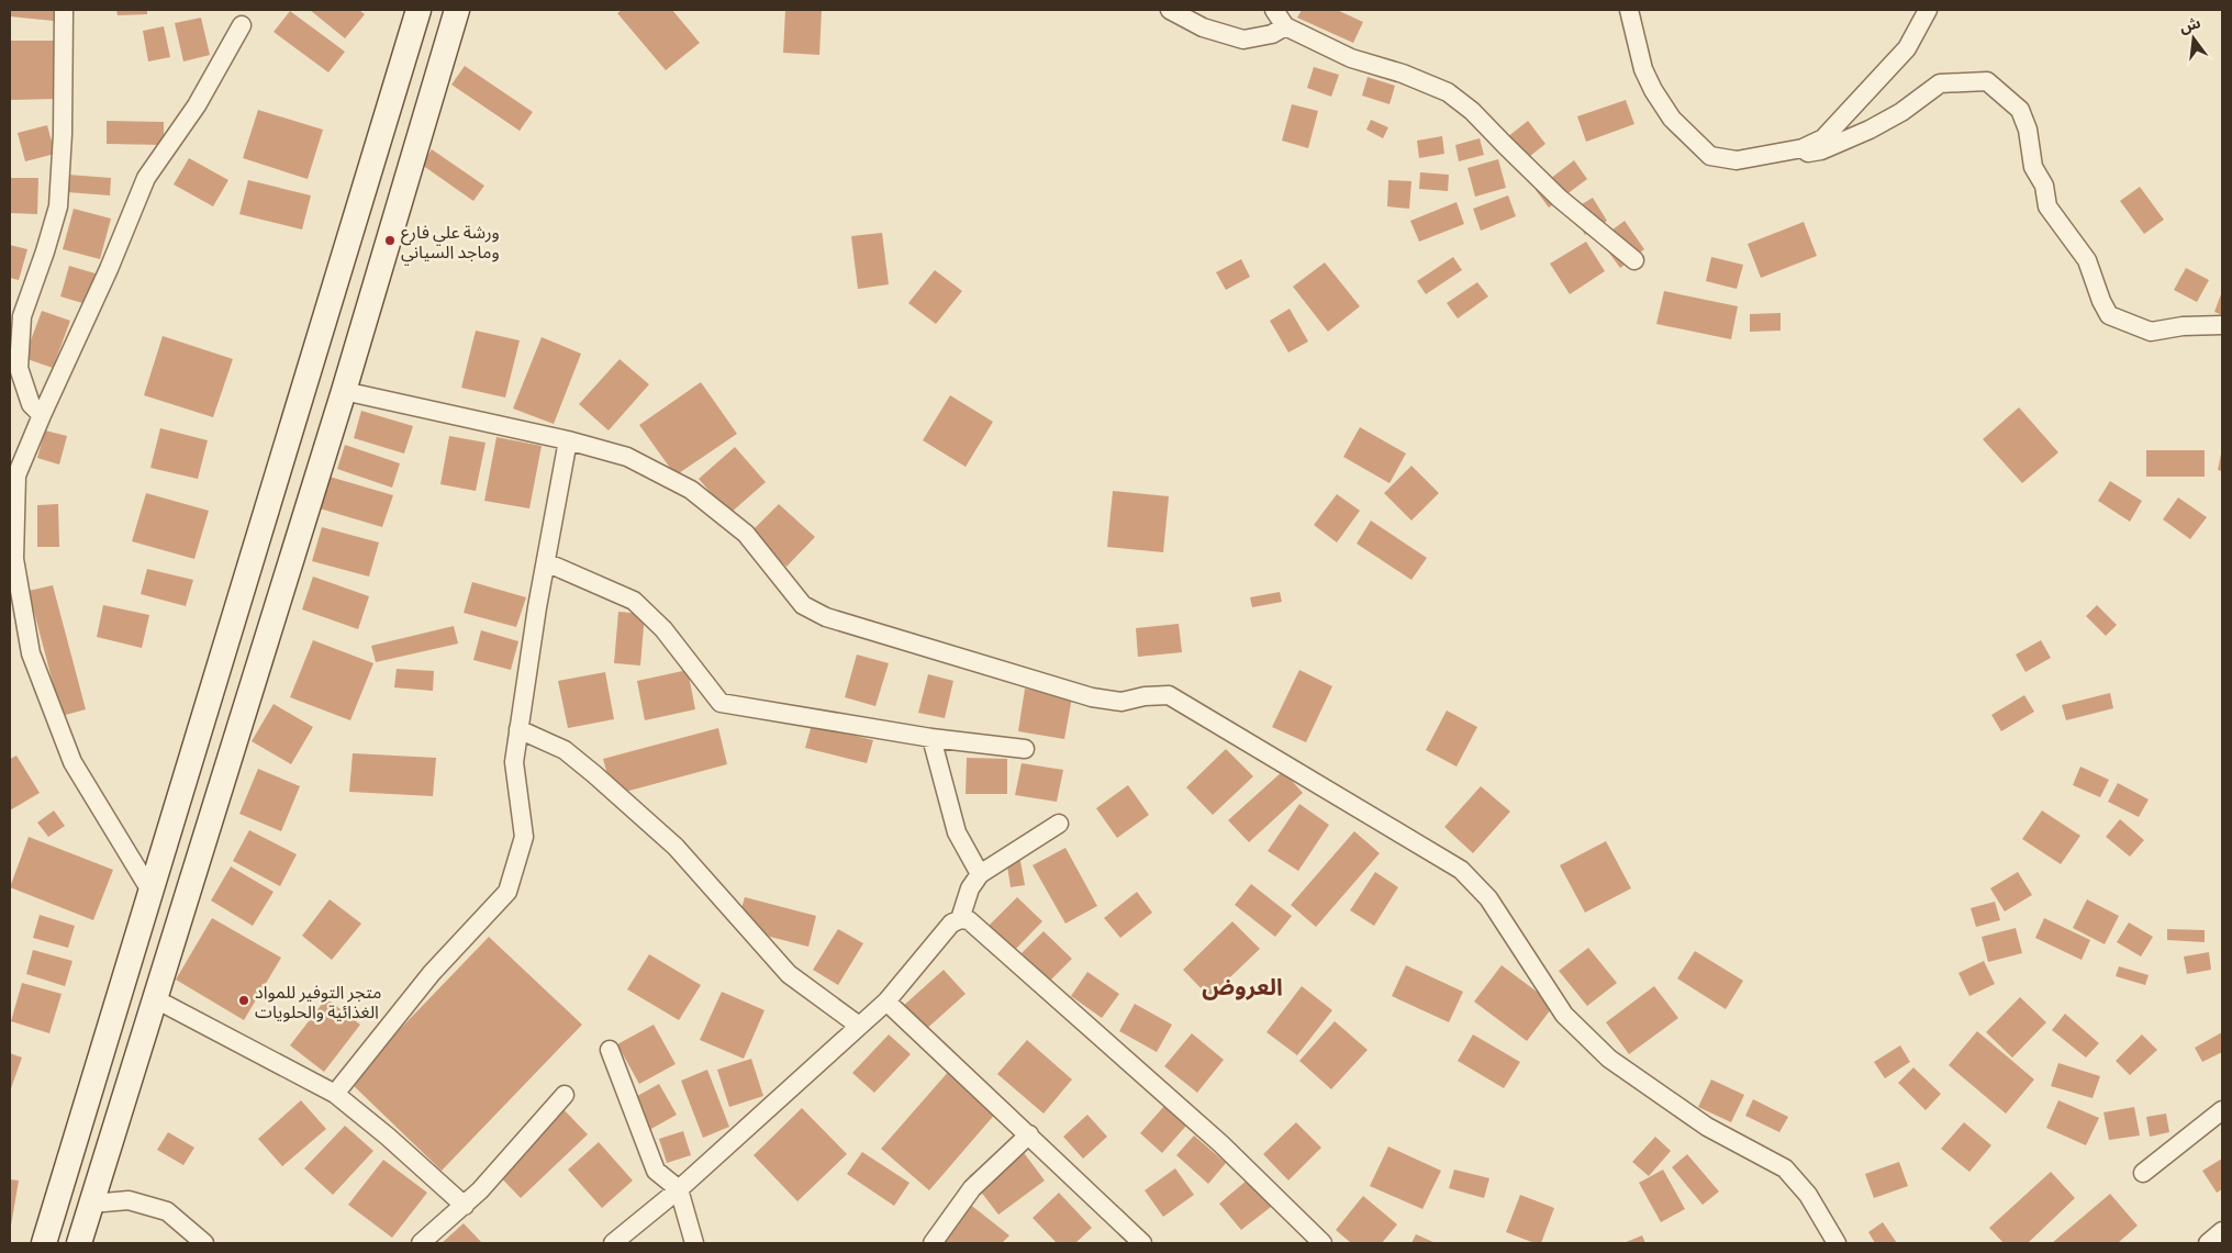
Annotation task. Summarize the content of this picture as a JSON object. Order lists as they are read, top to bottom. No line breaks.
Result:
{"districts":["العروض"],"places":["ورشة علي فارع وماجد السياني","متجر التوفير للمواد الغذائية والحلويات"],"north":"top"}
